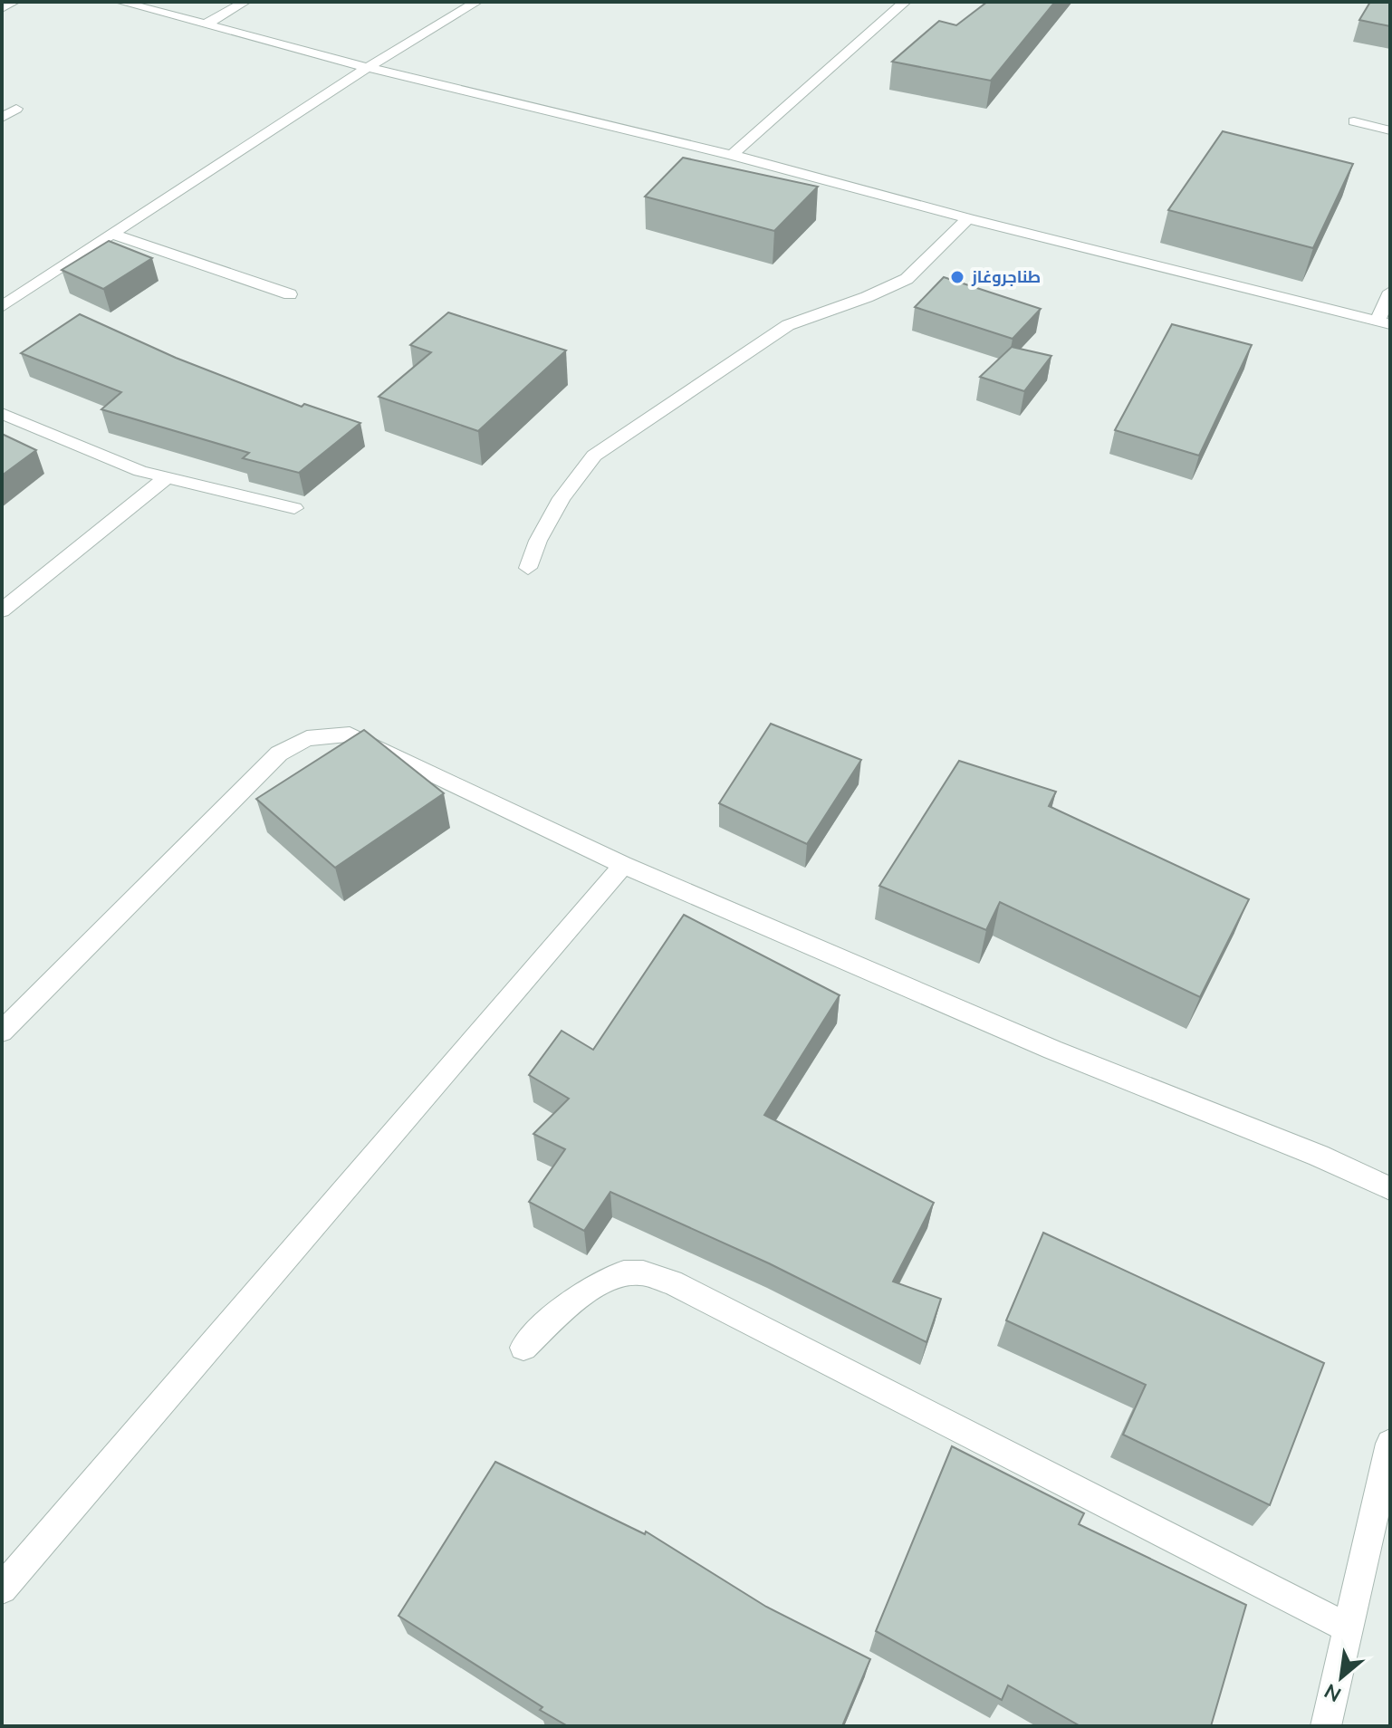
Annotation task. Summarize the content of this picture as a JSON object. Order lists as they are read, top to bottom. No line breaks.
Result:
{"places":["طناجروغاز"],"north":"bottom left"}
